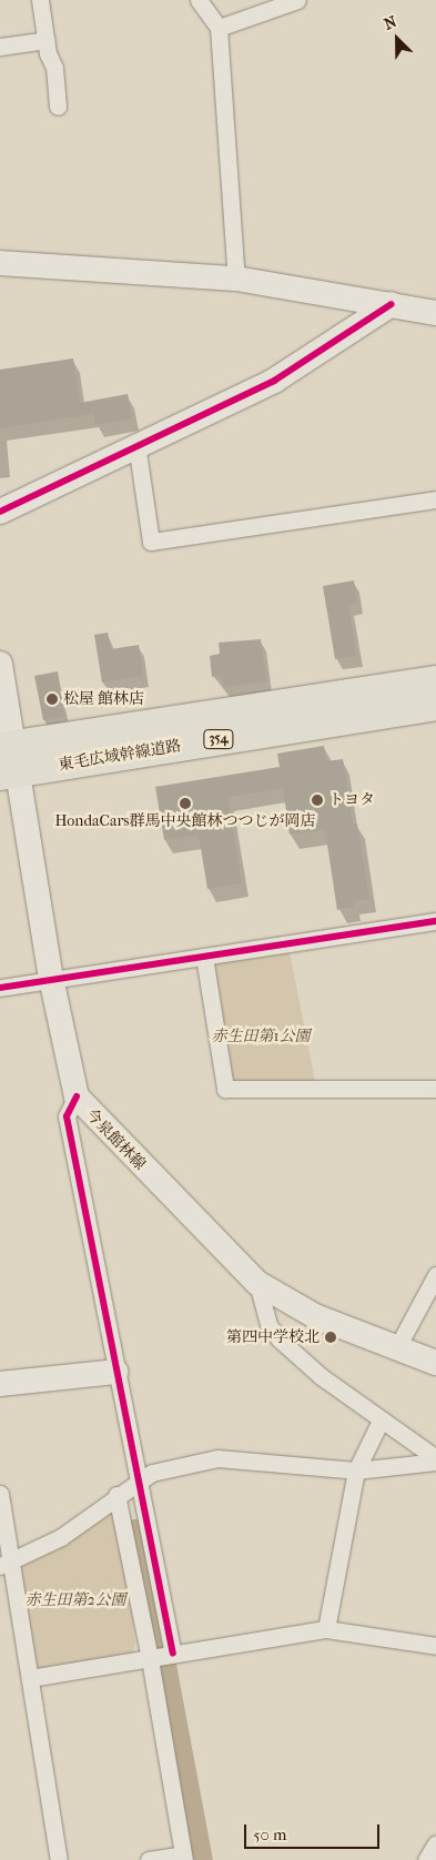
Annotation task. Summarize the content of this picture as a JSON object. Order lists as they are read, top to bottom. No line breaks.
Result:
{"streets":{"highway":["354","東毛広域幹線道路"],"street":["今泉館林線"]},"crossings":[["東毛広域幹線道路","今泉館林線"]],"parks":["赤生田第1公園","赤生田第2公園"],"places":["松屋 館林店","トヨタ","HondaCars群馬中央館林つつじが岡店","第四中学校北"],"scale_bar":"50 m","north":"top left"}
